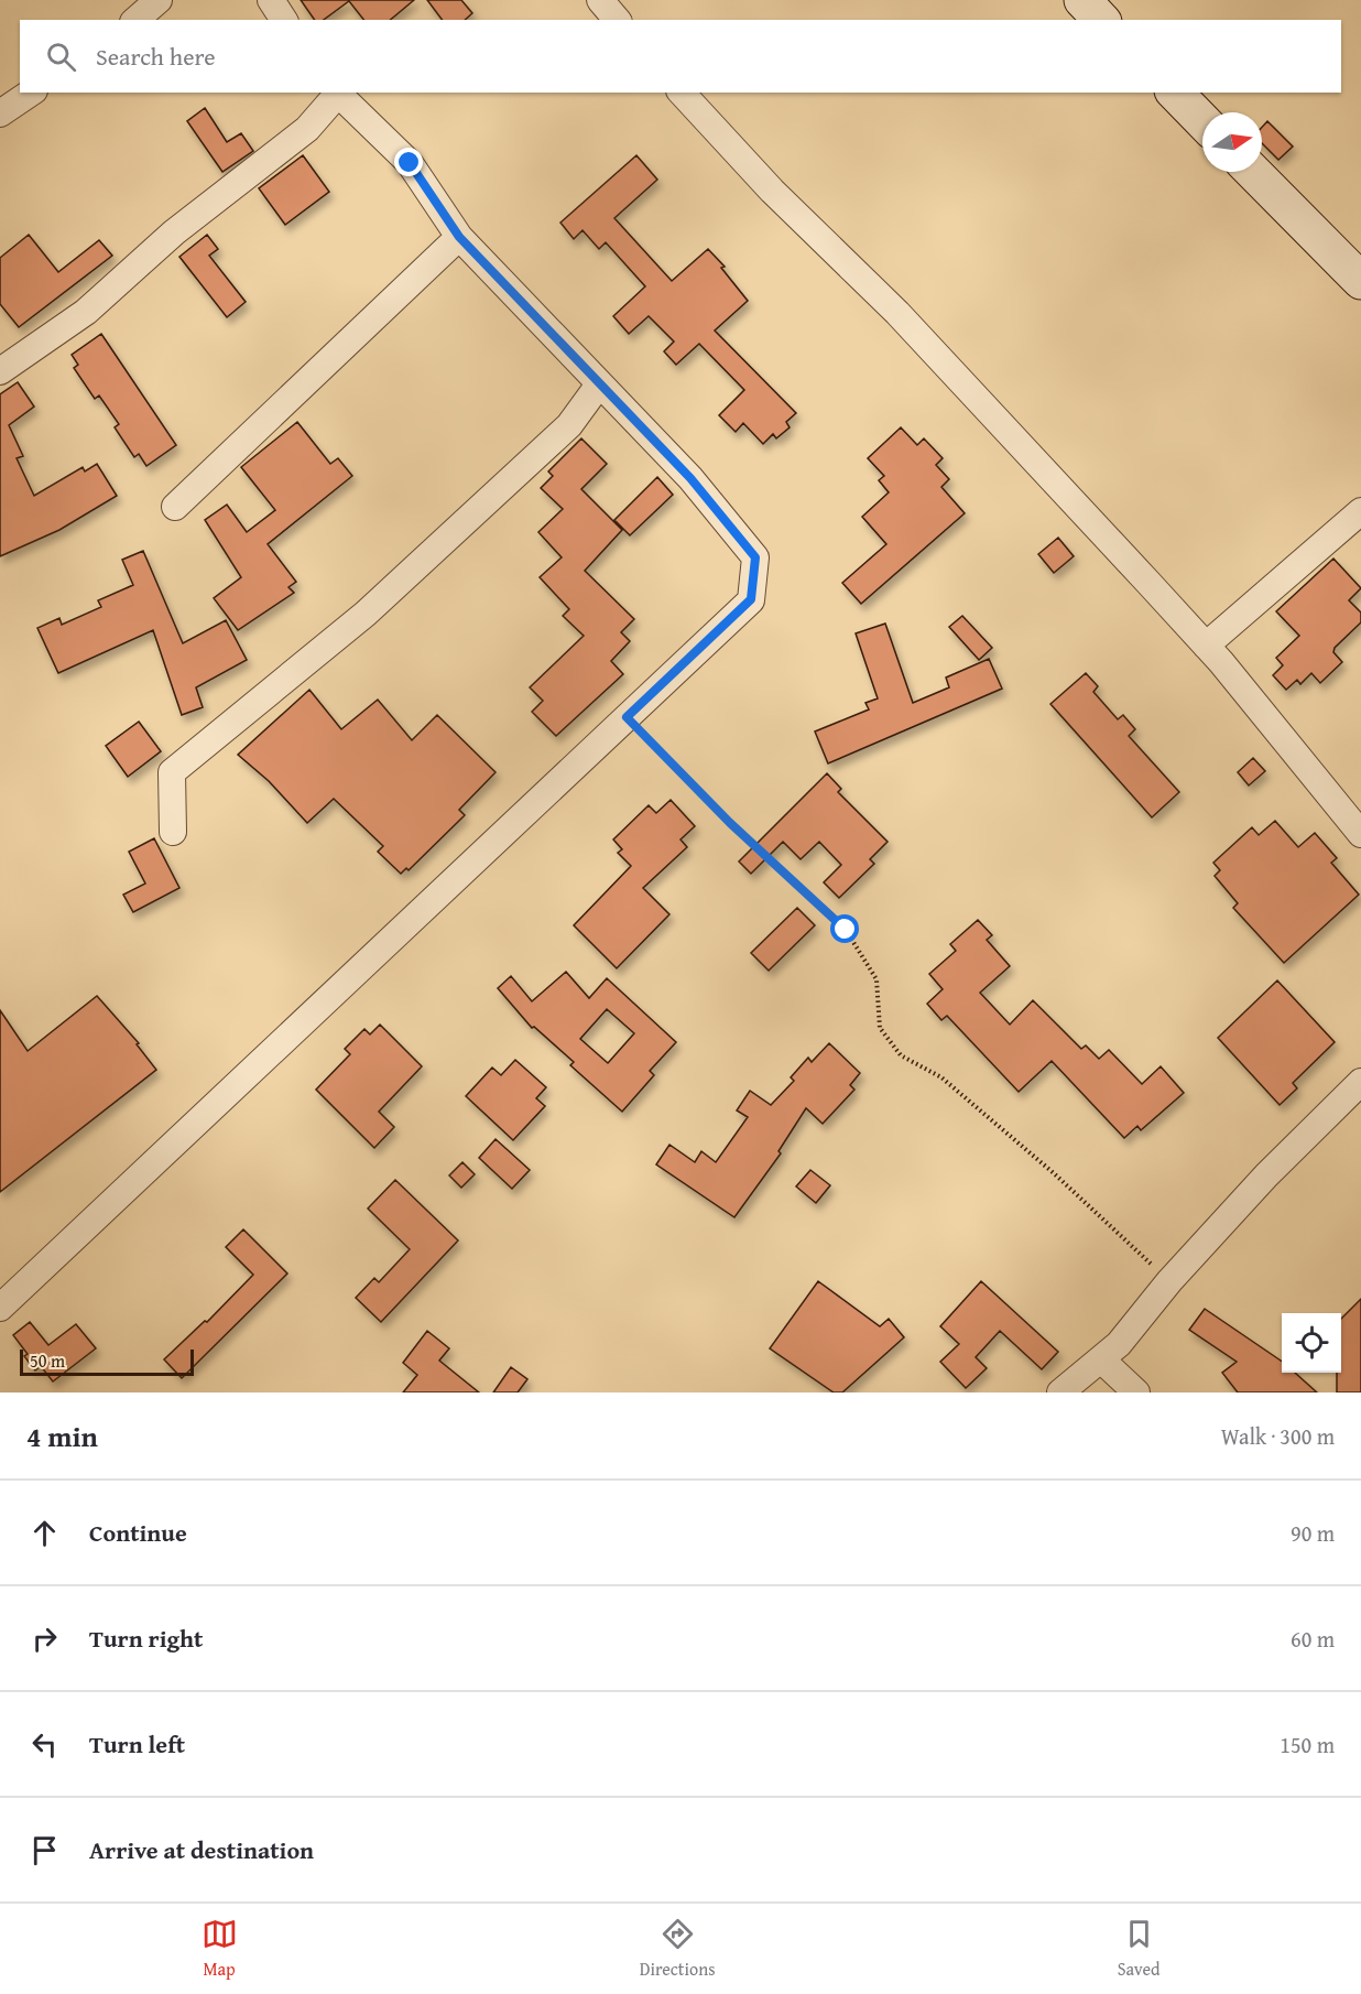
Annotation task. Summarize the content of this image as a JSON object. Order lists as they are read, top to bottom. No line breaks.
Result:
{"scale_bar":"50 m","north":"right","page":{"search":"Search here","scale":"50 m","heading":["4 min","Walk · 300 m"],"list":[["Continue","90 m"],["Turn right","60 m"],["Turn left","150 m"],"Arrive at destination"],"nav":["Map","Directions","Saved"]}}
